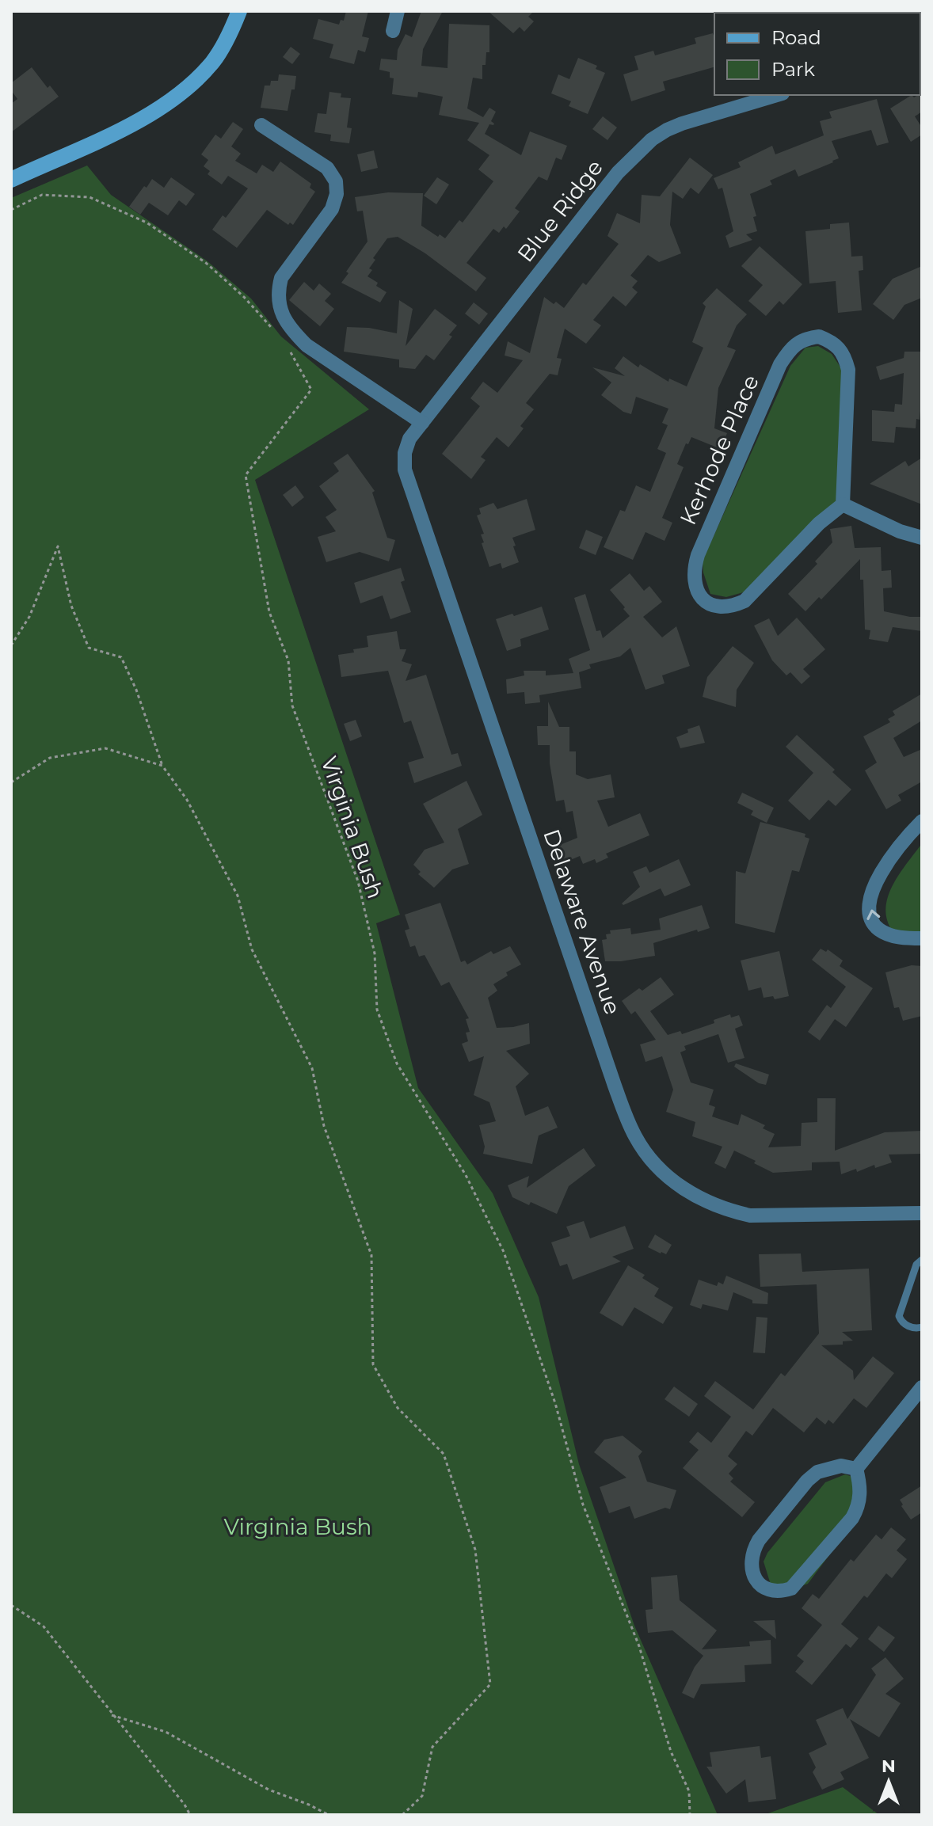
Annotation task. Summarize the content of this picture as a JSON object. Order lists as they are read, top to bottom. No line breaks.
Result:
{"streets":{"street":["Blue Ridge","Kerhode Place","Delaware Avenue"],"path":["Virginia Bush"]},"crossings":[["Blue Ridge","Delaware Avenue"]],"parks":["Virginia Bush"],"legend":["Road","Park"],"north":"top"}
